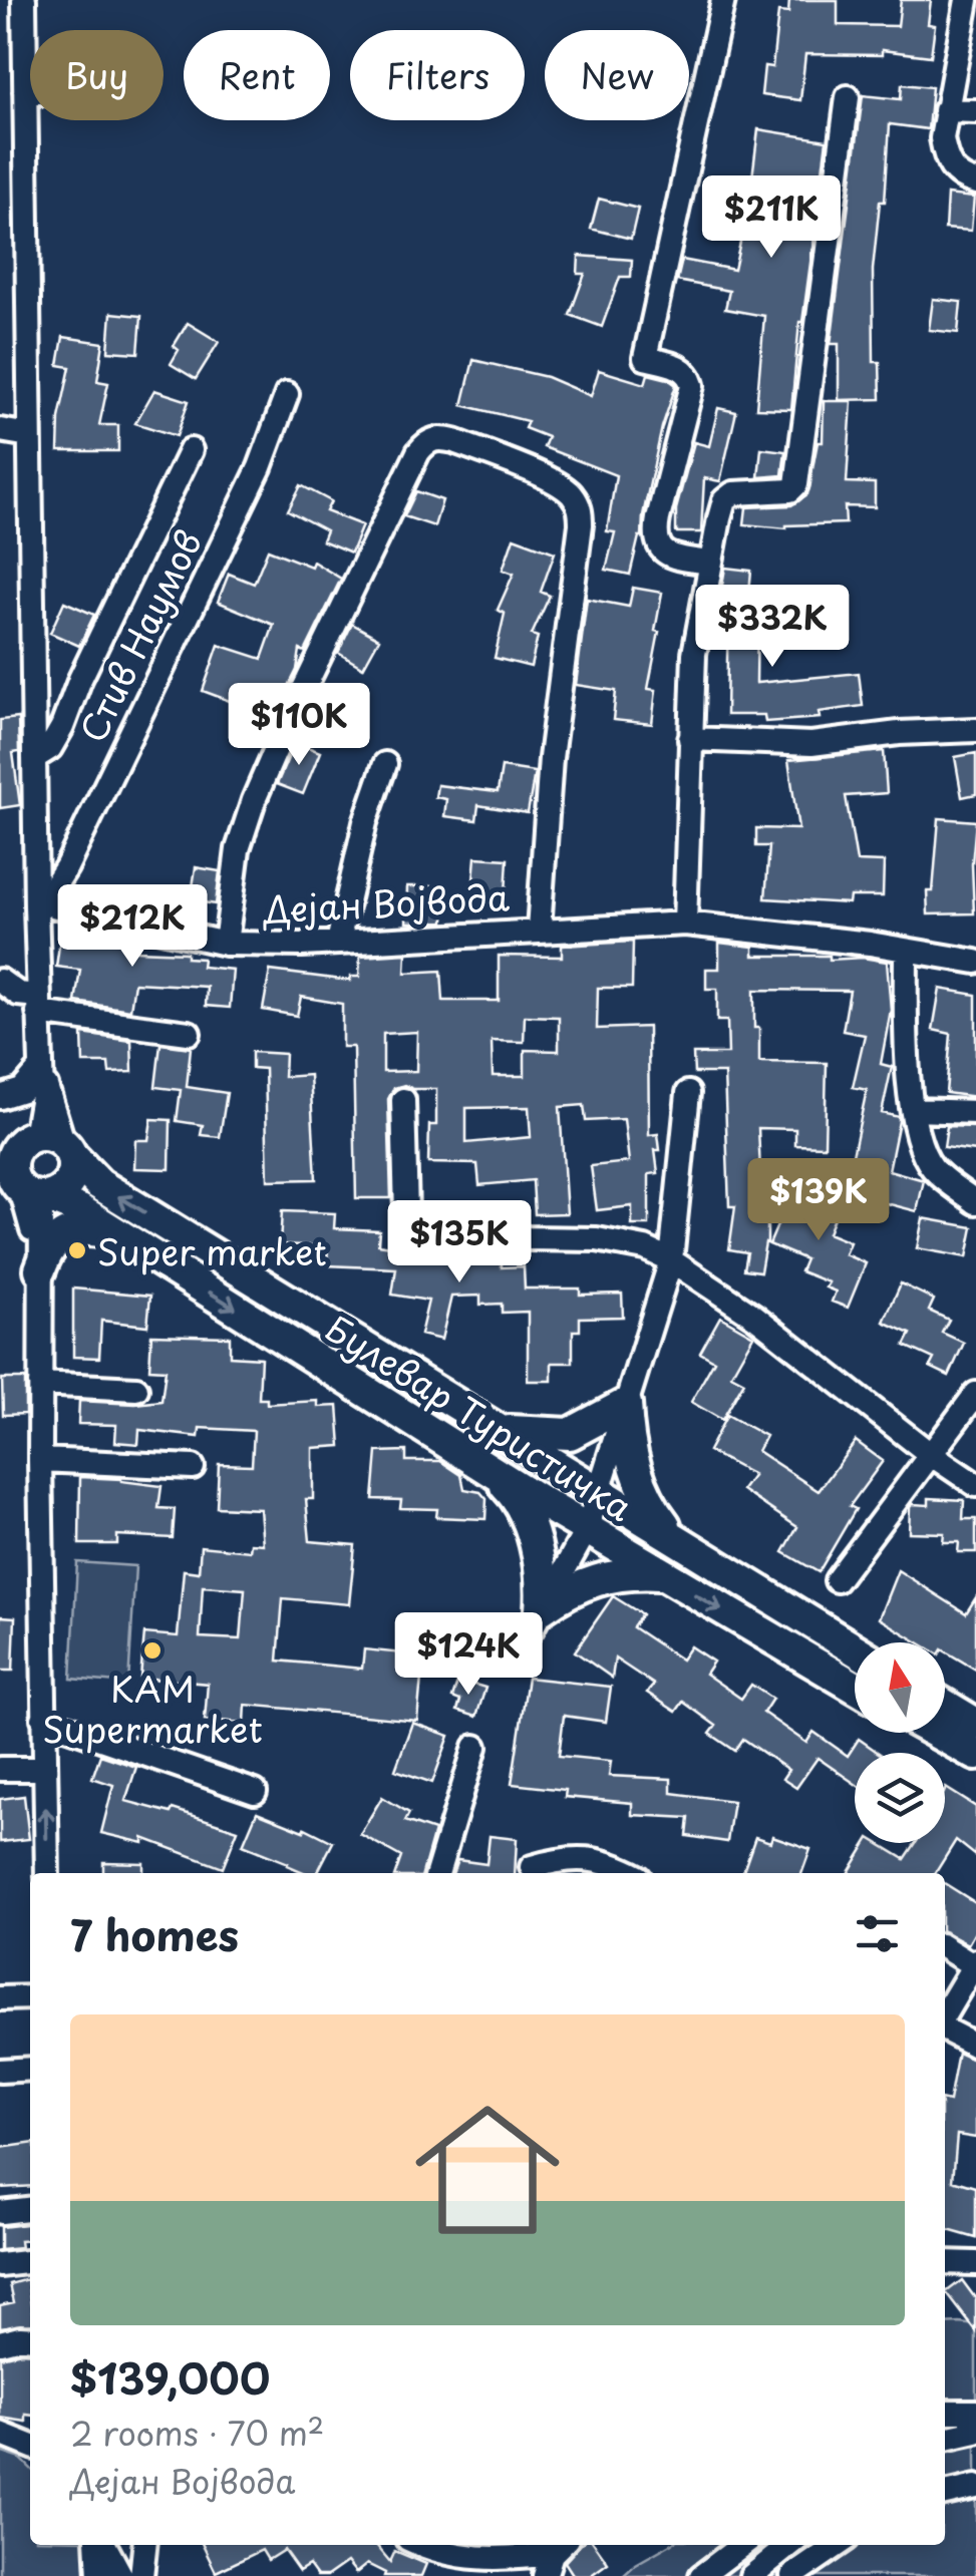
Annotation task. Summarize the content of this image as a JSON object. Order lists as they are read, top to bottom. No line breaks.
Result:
{"streets":{"main road":["Булевар Туристичка"],"street":["Стив Наумов","Дејан Војвода"]},"crossings":[["Стив Наумов","Дејан Војвода"],["Стив Наумов","Булевар Туристичка"]],"places":["Super market","KAM Supermarket"],"north":"top","page":{"chip":["Buy","Rent","Filters","New"],"price":["$211K","$332K","$110K","$212K","$139K","$135K","$124K"],"heading":"7 homes","list":[{"name":"$139,000","note":"2 rooms · 70 m² · Дејан Војвода"}]}}
